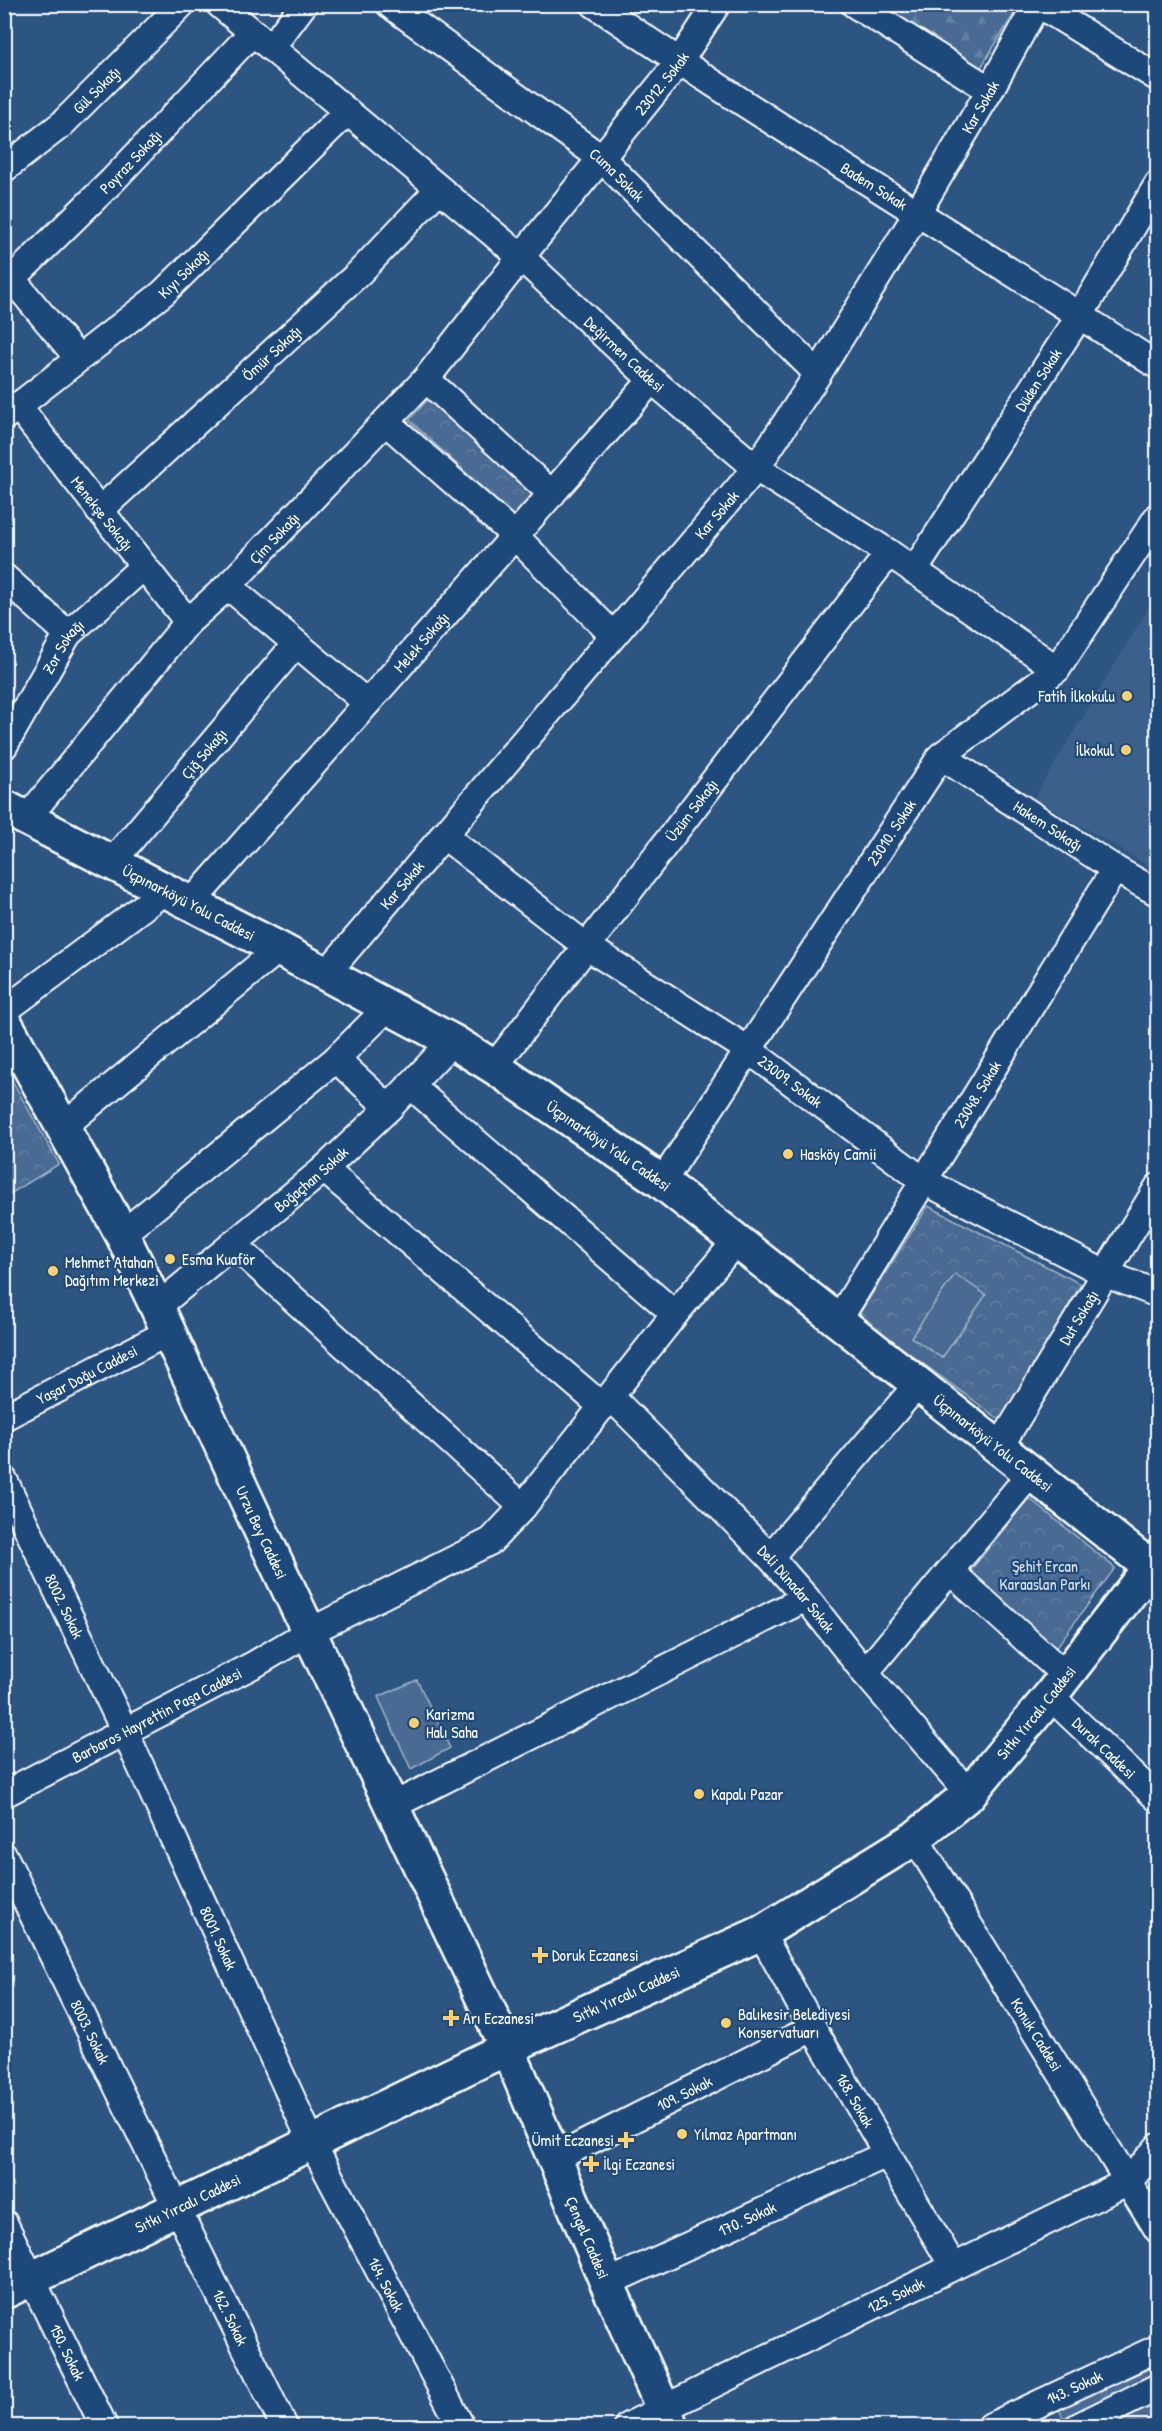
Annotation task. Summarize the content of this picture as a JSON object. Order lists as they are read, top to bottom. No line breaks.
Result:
{"streets":{"main road":["Üçpınarköyü Yolu Caddesi","Urzu Bey Caddesi","Sıtkı Yırcalı Caddesi","Çengel Caddesi"],"street":["23012. Sokak","Gül Sokağı","Kar Sokak","Poyraz Sokağı","Cuma Sokak","Badem Sokak","Kıyı Sokağı","Ömür Sokağı","Değirmen Caddesi","Düden Sokak","Menekşe Sokağı","Çim Sokağı","Melek Sokağı","Zor Sokağı","Çiğ Sokağı","Üzüm Sokağı","Hakem Sokağı","23010. Sokak","23009. Sokak","23048. Sokak","Boğaçhan Sokak","Dut Sokağı","Yaşar Doğu Caddesi","Deli Dünadar Sokak","8002. Sokak","Barbaros Hayrettin Paşa Caddesi","Durak Caddesi","8001. Sokak","8003. Sokak","Konuk Caddesi","109. Sokak","168. Sokak","170. Sokak","164. Sokak","125. Sokak","162. Sokak","150. Sokak","143. Sokak"]},"crossings":[["23012. Sokak","Cuma Sokak"],["23012. Sokak","Badem Sokak"],["23012. Sokak","Değirmen Caddesi"],["23012. Sokak","Çim Sokağı"],["Kar Sokak","Cuma Sokak"],["Kar Sokak","Badem Sokak"],["Kar Sokak","Değirmen Caddesi"],["Kar Sokak","Üçpınarköyü Yolu Caddesi"],["Kar Sokak","23009. Sokak"],["Poyraz Sokağı","Değirmen Caddesi"],["Badem Sokak","Düden Sokak"],["Kıyı Sokağı","Değirmen Caddesi"],["Kıyı Sokağı","Menekşe Sokağı"],["Ömür Sokağı","Değirmen Caddesi"],["Ömür Sokağı","Menekşe Sokağı"],["Değirmen Caddesi","Düden Sokak"],["Değirmen Caddesi","Çim Sokağı"],["Değirmen Caddesi","Melek Sokağı"],["Değirmen Caddesi","Üzüm Sokağı"],["Değirmen Caddesi","23010. Sokak"],["Menekşe Sokağı","Çim Sokağı"],["Menekşe Sokağı","Zor Sokağı"],["Çim Sokağı","Üçpınarköyü Yolu Caddesi"],["Melek Sokağı","Üçpınarköyü Yolu Caddesi"],["Çiğ Sokağı","Üçpınarköyü Yolu Caddesi"],["Üzüm Sokağı","Üçpınarköyü Yolu Caddesi"],["Üzüm Sokağı","23009. Sokak"],["Hakem Sokağı","23010. Sokak"],["Hakem Sokağı","23048. Sokak"],["23010. Sokak","Üçpınarköyü Yolu Caddesi"],["23010. Sokak","23009. Sokak"],["Üçpınarköyü Yolu Caddesi","23048. Sokak"],["Üçpınarköyü Yolu Caddesi","Boğaçhan Sokak"],["Üçpınarköyü Yolu Caddesi","Dut Sokağı"],["Üçpınarköyü Yolu Caddesi","Sıtkı Yırcalı Caddesi"],["Üçpınarköyü Yolu Caddesi","Barbaros Hayrettin Paşa Caddesi"],["23009. Sokak","23048. Sokak"],["23009. Sokak","Dut Sokağı"],["Boğaçhan Sokak","Yaşar Doğu Caddesi"],["Boğaçhan Sokak","Urzu Bey Caddesi"],["Boğaçhan Sokak","Deli Dünadar Sokak"],["Yaşar Doğu Caddesi","Urzu Bey Caddesi"],["Urzu Bey Caddesi","Sıtkı Yırcalı Caddesi"],["Urzu Bey Caddesi","Barbaros Hayrettin Paşa Caddesi"],["Urzu Bey Caddesi","Çengel Caddesi"],["Deli Dünadar Sokak","Sıtkı Yırcalı Caddesi"],["Deli Dünadar Sokak","Barbaros Hayrettin Paşa Caddesi"],["8002. Sokak","Barbaros Hayrettin Paşa Caddesi"],["8002. Sokak","8001. Sokak"],["Sıtkı Yırcalı Caddesi","Durak Caddesi"],["Sıtkı Yırcalı Caddesi","8001. Sokak"],["Sıtkı Yırcalı Caddesi","8003. Sokak"],["Sıtkı Yırcalı Caddesi","Konuk Caddesi"],["Sıtkı Yırcalı Caddesi","168. Sokak"],["Sıtkı Yırcalı Caddesi","Çengel Caddesi"],["Sıtkı Yırcalı Caddesi","164. Sokak"],["Sıtkı Yırcalı Caddesi","162. Sokak"],["Sıtkı Yırcalı Caddesi","150. Sokak"],["Barbaros Hayrettin Paşa Caddesi","8001. Sokak"],["8001. Sokak","164. Sokak"],["8003. Sokak","162. Sokak"],["Konuk Caddesi","125. Sokak"],["109. Sokak","168. Sokak"],["109. Sokak","Çengel Caddesi"],["168. Sokak","170. Sokak"],["168. Sokak","125. Sokak"],["170. Sokak","Çengel Caddesi"],["Çengel Caddesi","125. Sokak"]],"parks":["Şehit Ercan Karaaslan Parkı"],"places":{"other":["Fatih İlkokulu","İlkokul","Hasköy Camii","Esma Kuaför","Mehmet Atahan Dağıtım Merkezi","Karizma Halı Saha","Kapalı Pazar","Balıkesir Belediyesi Konservatuarı","Yılmaz Apartmanı"],"health":["Doruk Eczanesi","Arı Eczanesi","Ümit Eczanesi","İlgi Eczanesi"]}}
